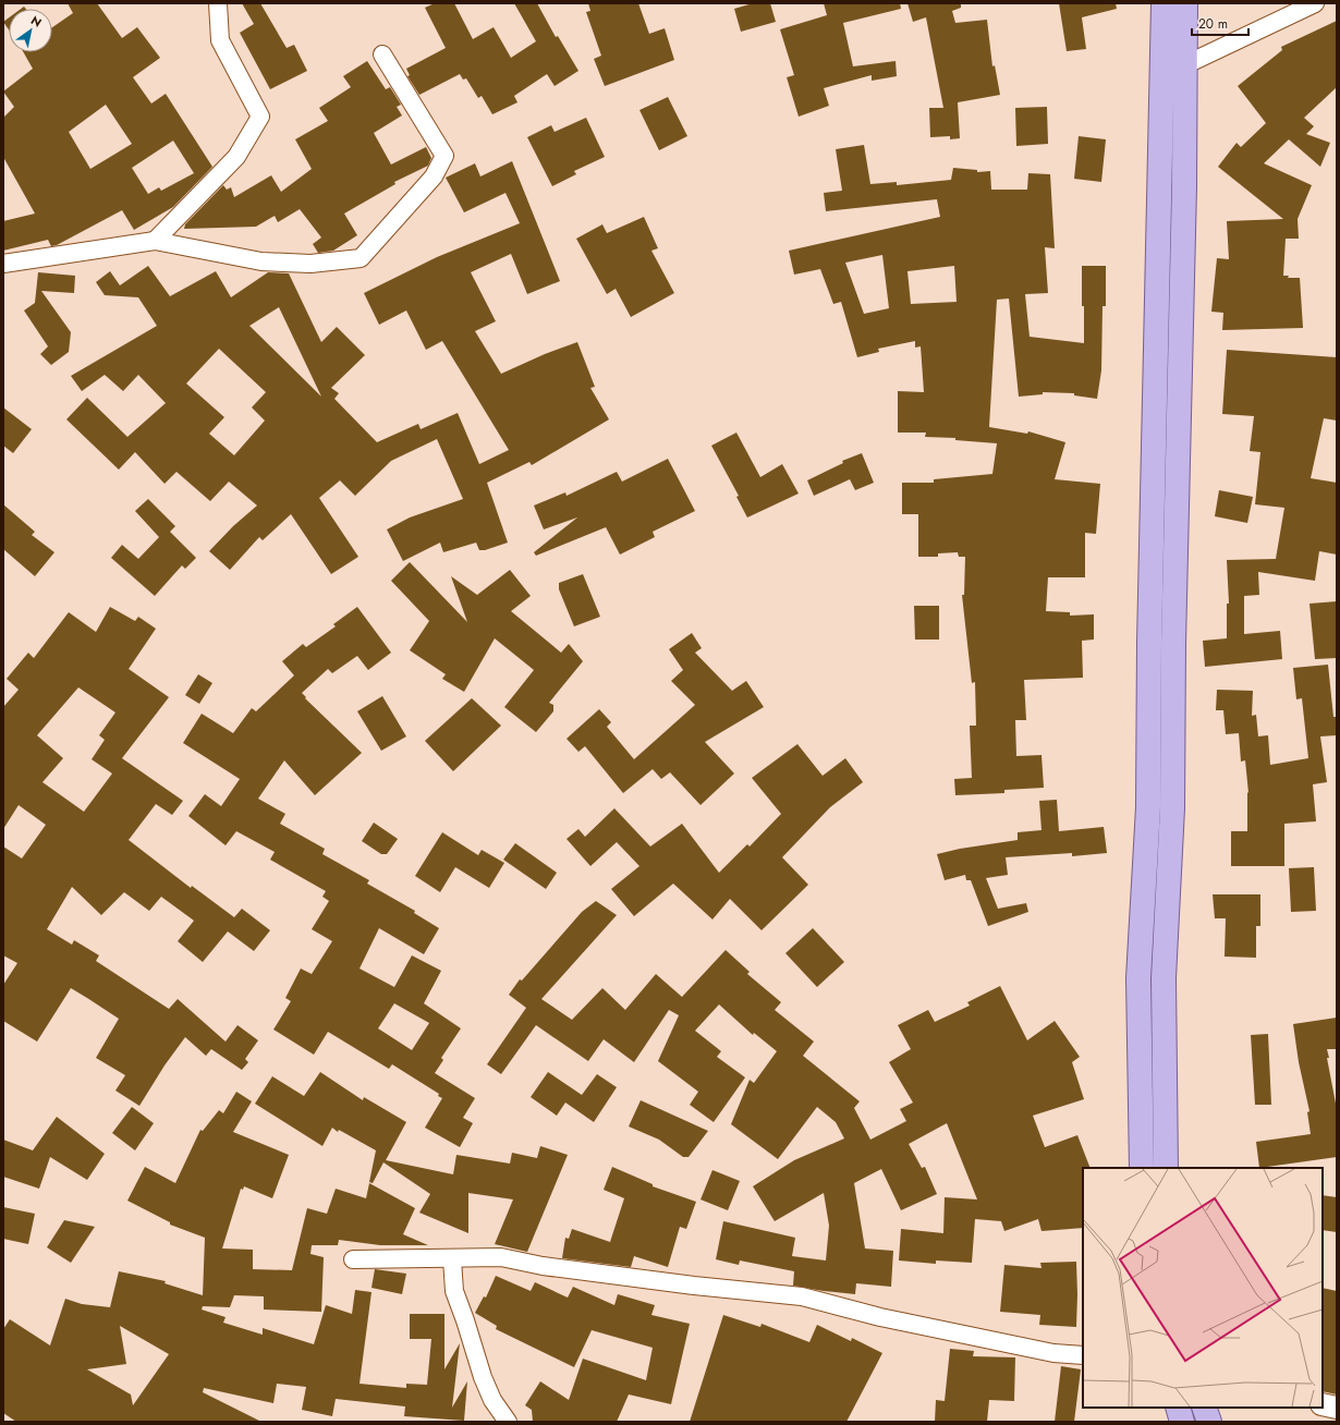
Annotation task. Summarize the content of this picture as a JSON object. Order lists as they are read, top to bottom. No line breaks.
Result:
{"scale_bar":"20 m","north":"top right"}
